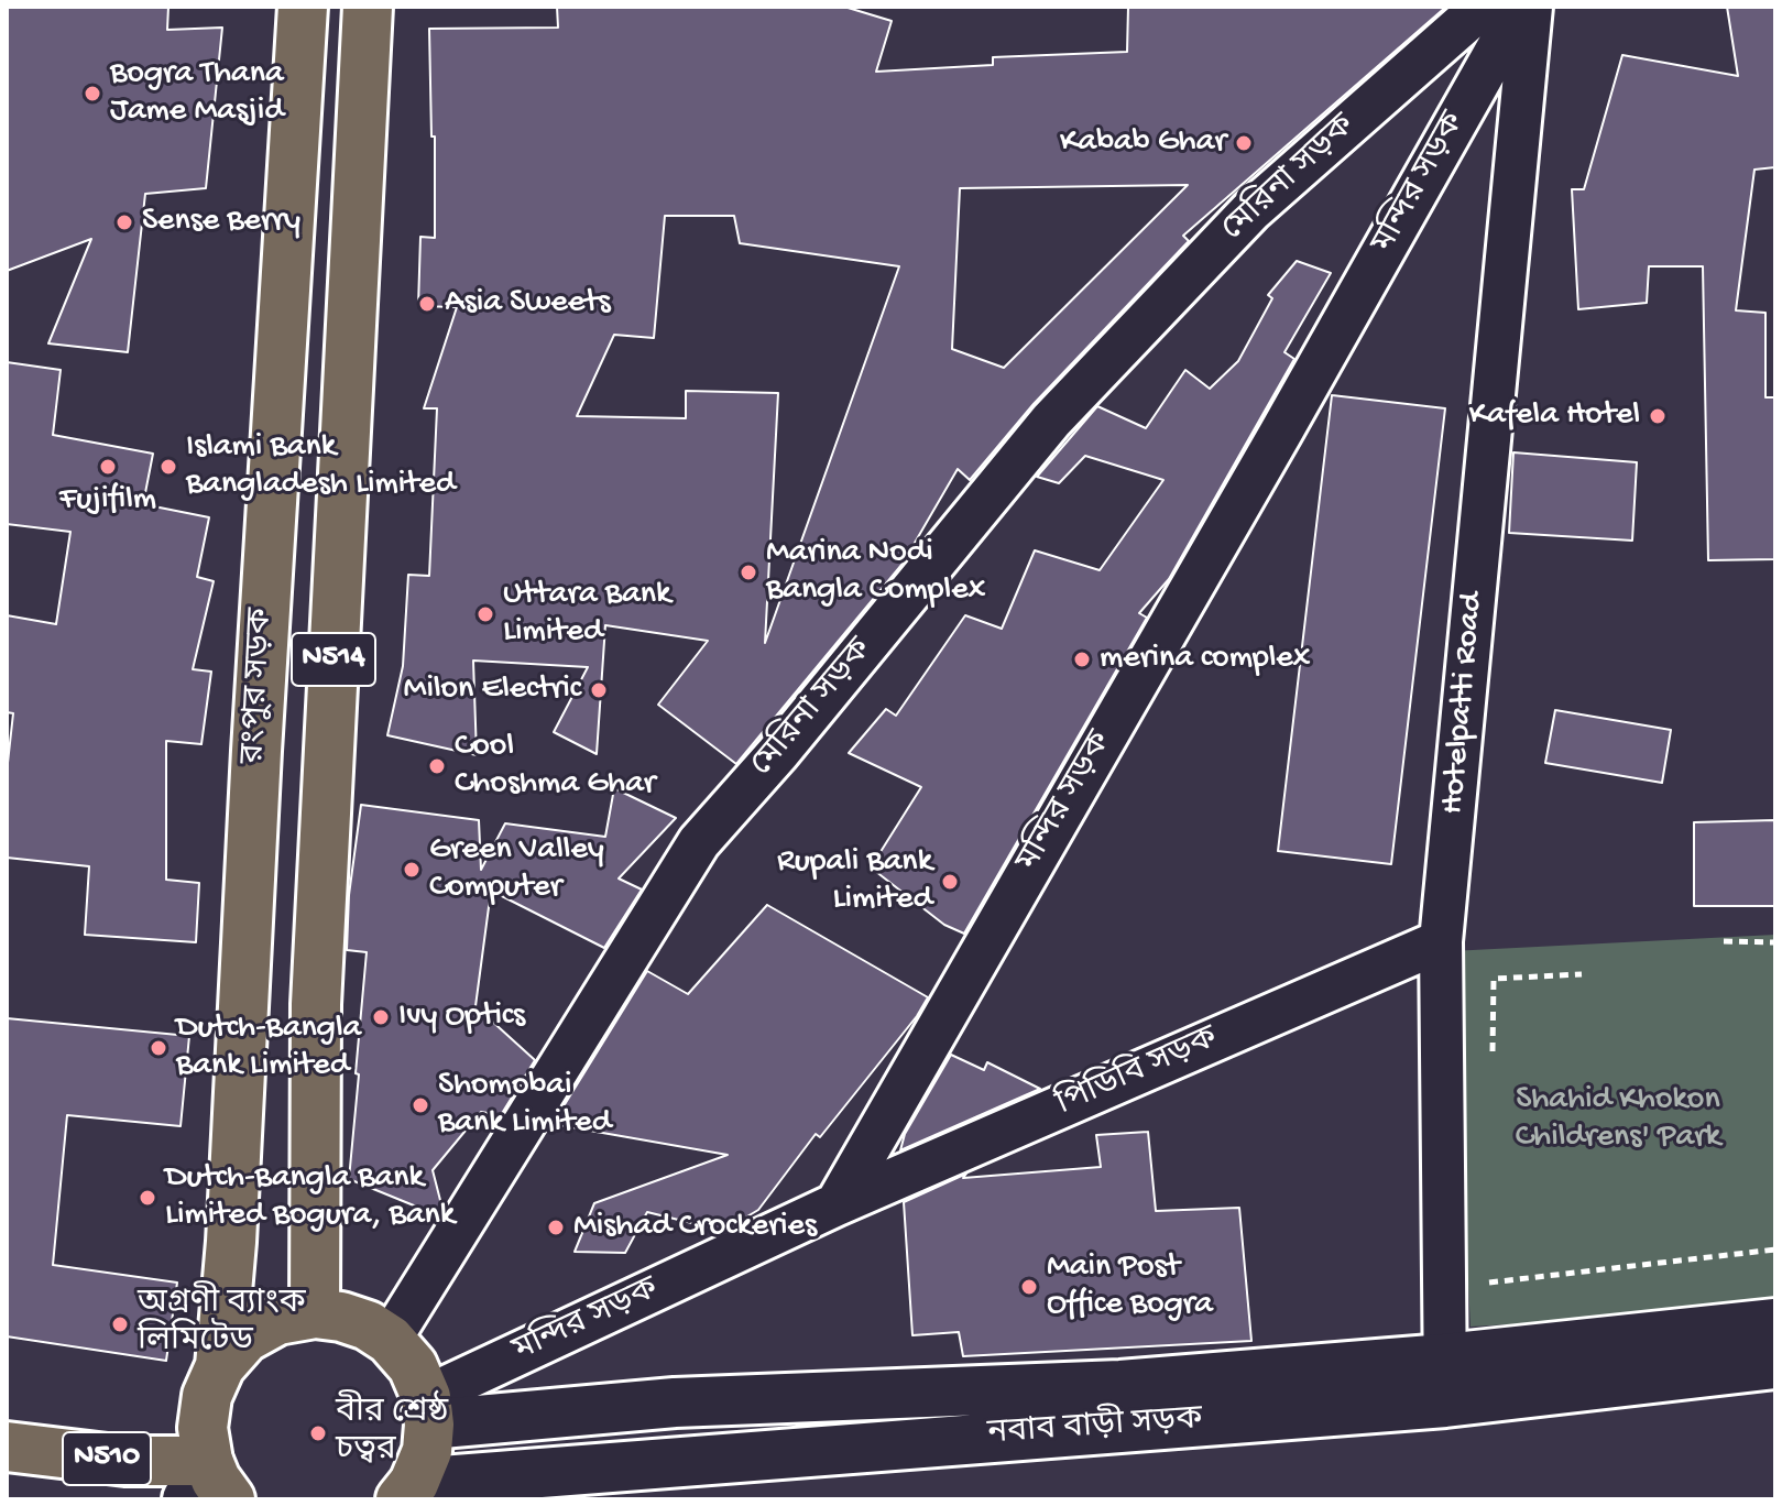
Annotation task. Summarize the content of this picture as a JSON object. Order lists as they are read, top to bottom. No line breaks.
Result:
{"streets":{"highway":["N514","রংপুর সড়ক","N510"],"street":["মেরিনা সড়ক","মন্দির সড়ক","Hotelpatti Road","পিডিবি সড়ক","নবাব বাড়ী সড়ক"]},"crossings":[["মন্দির সড়ক","পিডিবি সড়ক"],["মন্দির সড়ক","নবাব বাড়ী সড়ক"],["Hotelpatti Road","পিডিবি সড়ক"],["Hotelpatti Road","নবাব বাড়ী সড়ক"]],"parks":["Shahid Khokon Childrens' Park"],"places":["Bogra Thana Jame Masjid","Kabab Ghar","Sense Berry","Asia Sweets","Kafela Hotel","Fujifilm","Islami Bank Bangladesh Limited","Marina Nodi Bangla Complex","Uttara Bank Limited","merina complex","Milon Electric","Cool Choshma Ghar","Green Valley Computer","Rupali Bank Limited","Ivy Optics","Dutch-Bangla Bank Limited","Shomobai Bank Limited","Dutch-Bangla Bank Limited Bogura, Bank","Mishad Crockeries","Main Post Office Bogra","অগ্রণী ব্যাংক লিমিটেড","বীর শ্রেষ্ঠ চত্বর"]}
